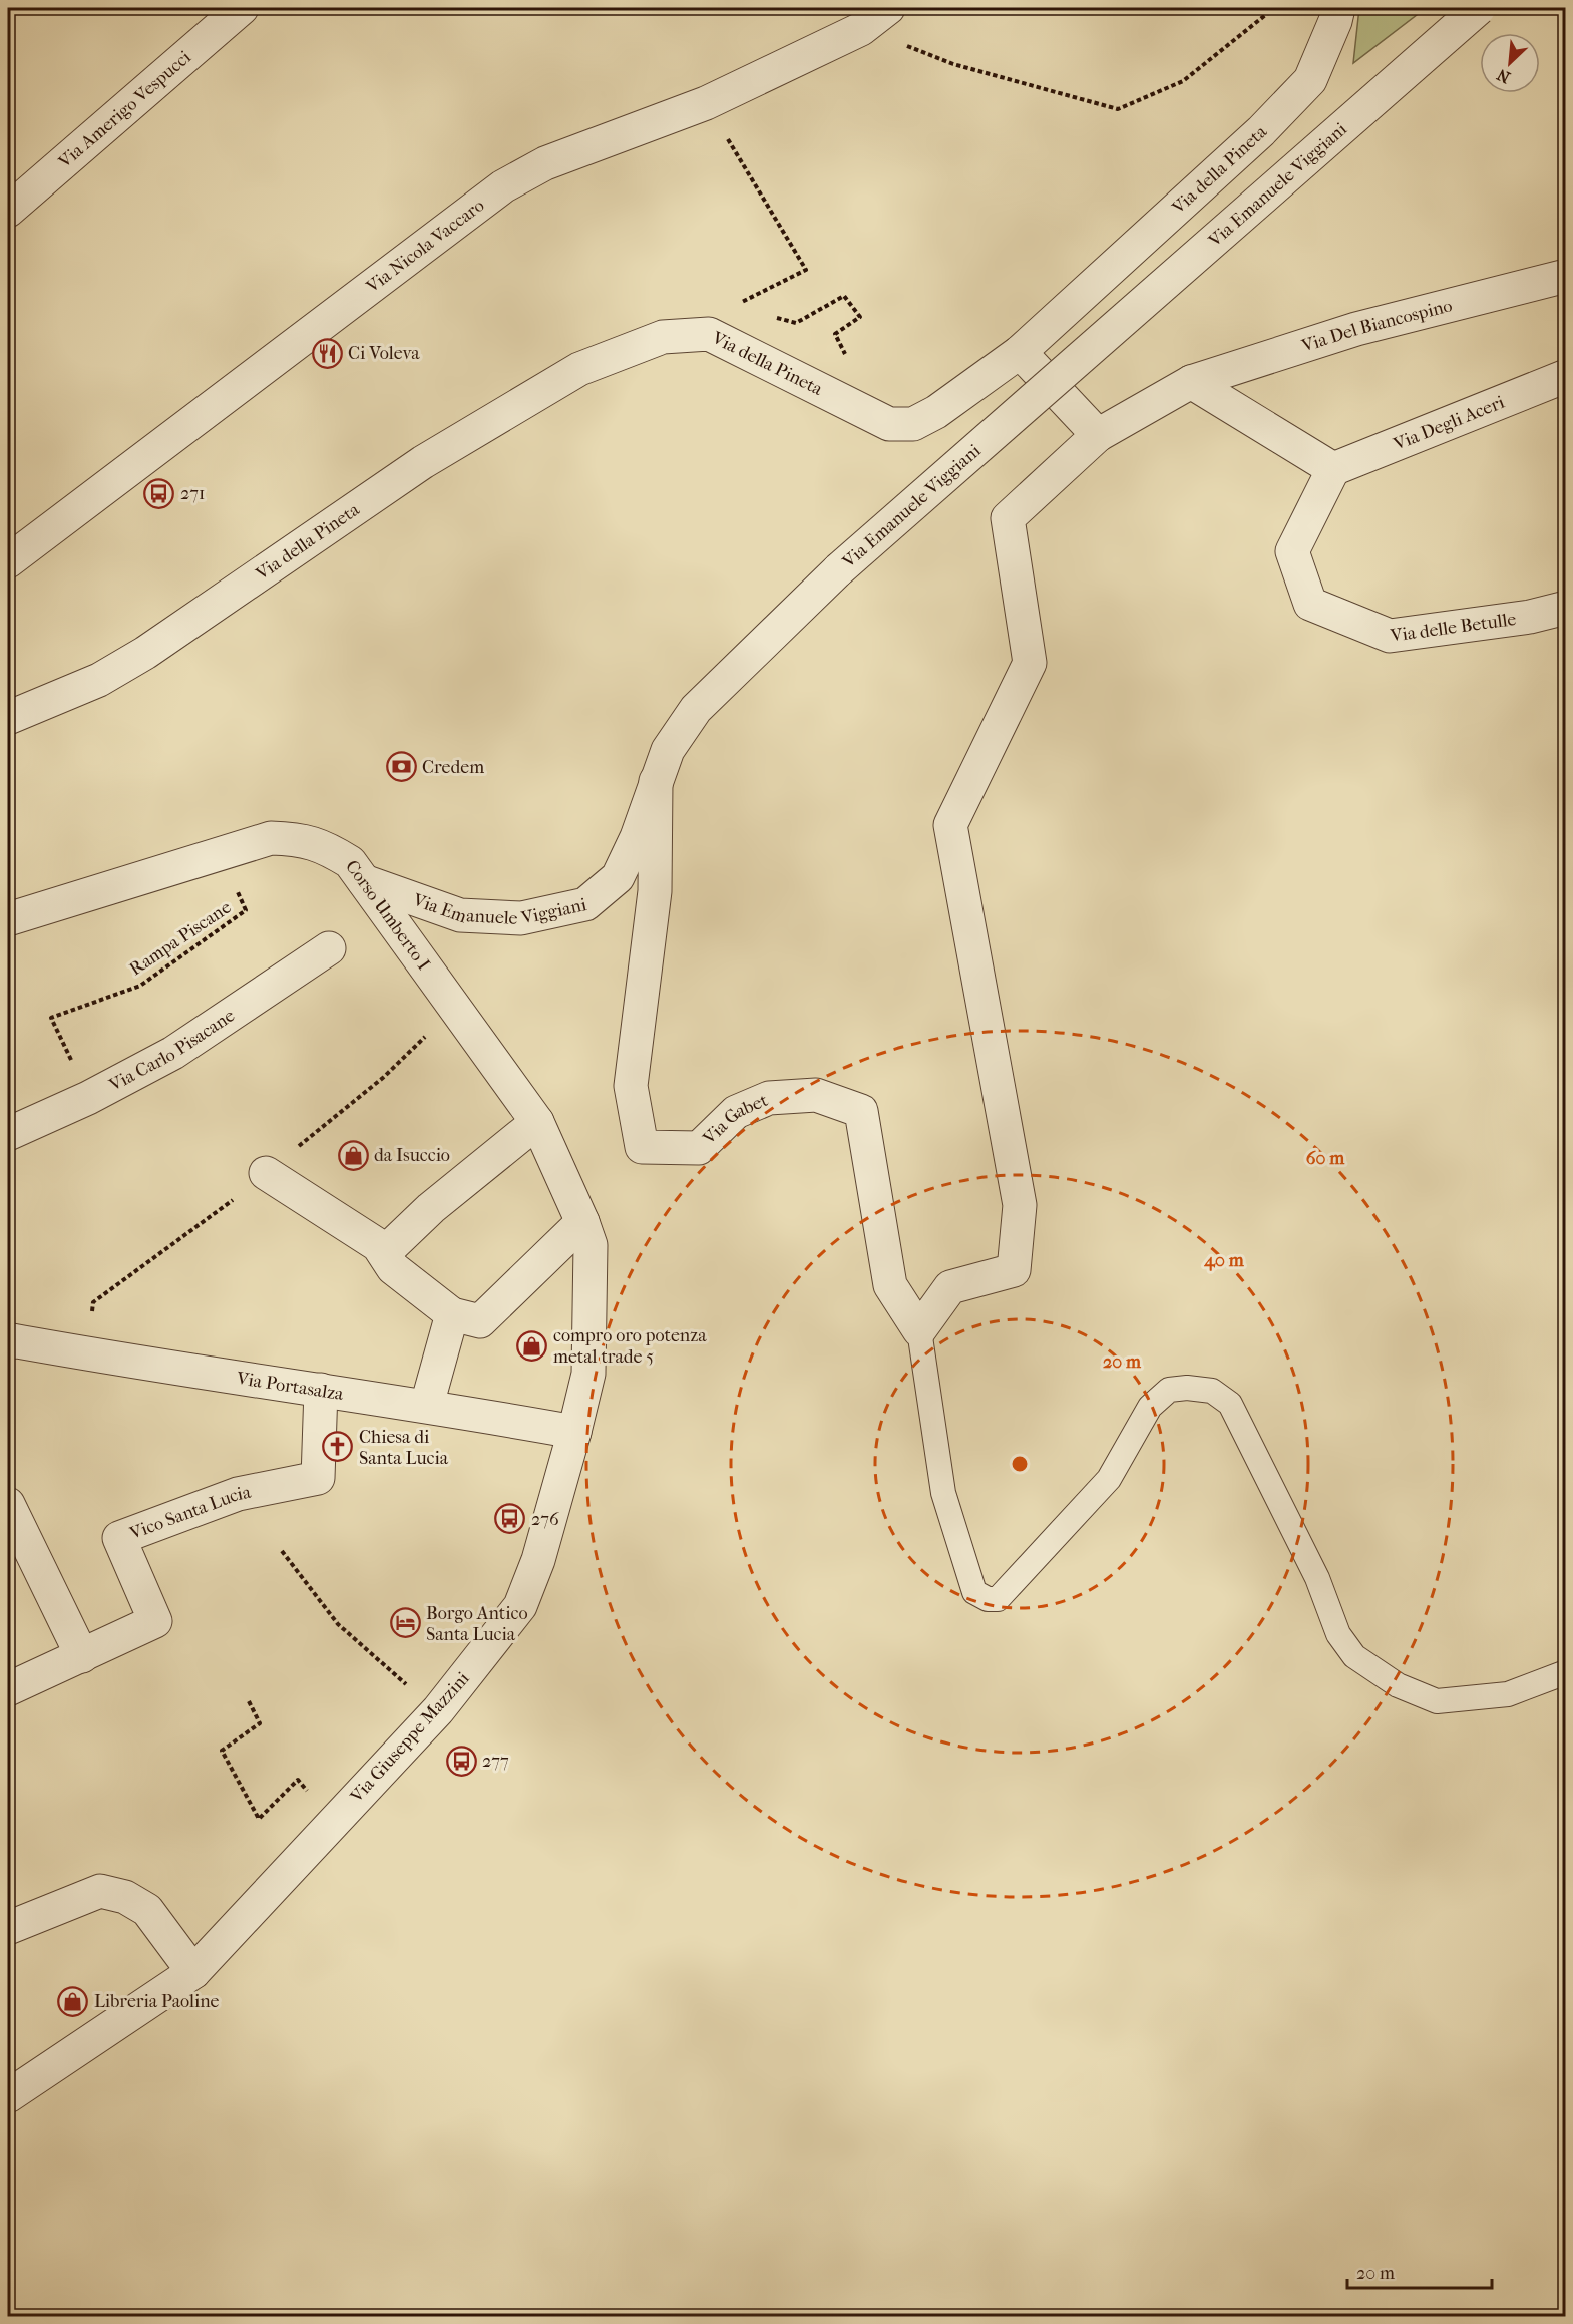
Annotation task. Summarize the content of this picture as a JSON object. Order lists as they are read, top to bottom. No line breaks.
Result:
{"streets":{"street":["Via Amerigo Vespucci","Via della Pineta","Via Emanuele Viggiani","Via Nicola Vaccaro","Via Del Biancospino","Via Degli Aceri","Via delle Betulle","Corso Umberto I","Via Carlo Pisacane","Via Gabet","Via Portasalza","Vico Santa Lucia","Via Giuseppe Mazzini"],"path":["Rampa Piscane"]},"crossings":[["Via Emanuele Viggiani","Corso Umberto I"],["Via Emanuele Viggiani","Via Gabet"],["Via Del Biancospino","Via Gabet"],["Via Degli Aceri","Via delle Betulle"],["Corso Umberto I","Rampa Piscane"],["Corso Umberto I","Via Giuseppe Mazzini"],["Rampa Piscane","Via Carlo Pisacane"],["Via Portasalza","Vico Santa Lucia"],["Via Portasalza","Via Giuseppe Mazzini"]],"places":{"restaurant":["Ci Voleva"],"bus stop":["271","276","277"],"bank":["Credem"],"shop":["da Isuccio","compro oro potenza metal trade 5","Libreria Paoline"],"church":["Chiesa di Santa Lucia"],"hotel":["Borgo Antico Santa Lucia"]},"scale_bar":"20 m","north":"bottom left","rings":["60 m","40 m","20 m"]}
